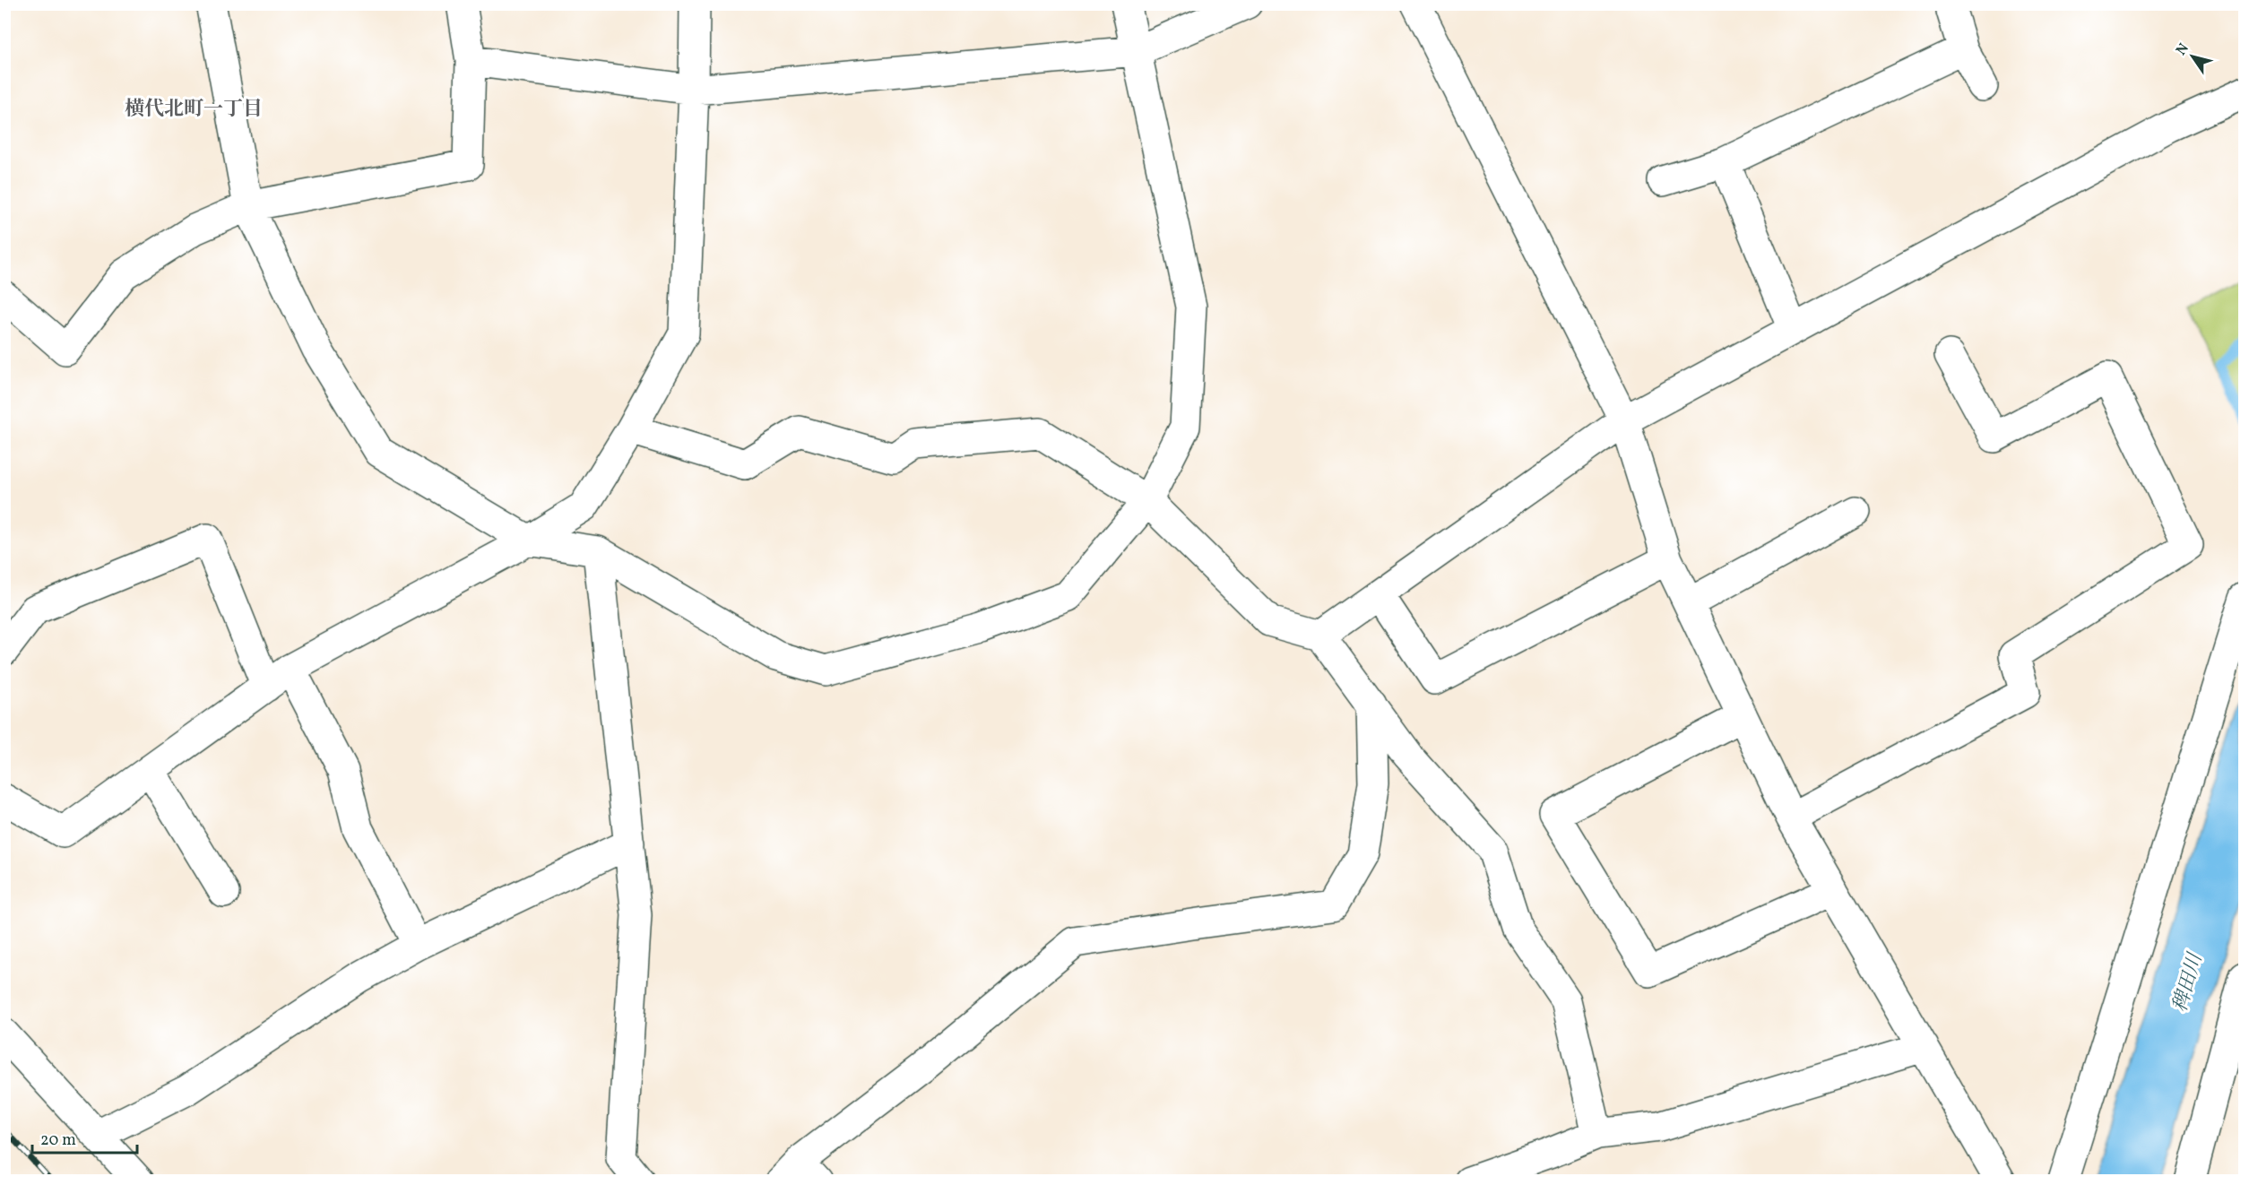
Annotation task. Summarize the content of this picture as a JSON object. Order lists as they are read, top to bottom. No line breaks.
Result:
{"districts":["横代北町一丁目"],"water":["稗田川"],"scale_bar":"20 m","north":"top left"}
